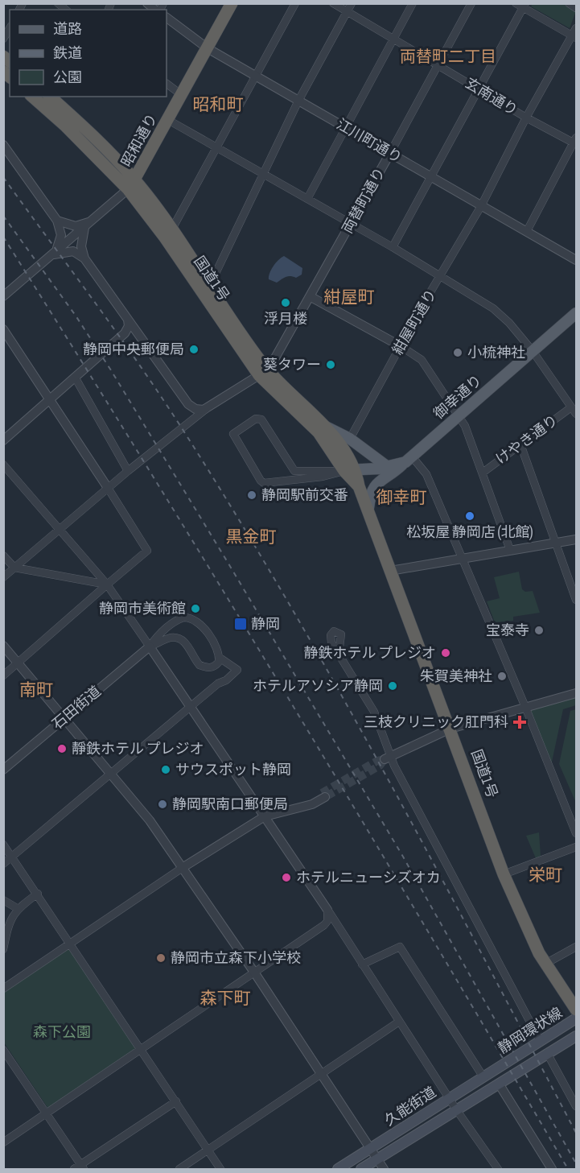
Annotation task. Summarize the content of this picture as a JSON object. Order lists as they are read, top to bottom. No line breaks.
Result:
{"streets":{"highway":["昭和通り","国道1号"],"main road":["御幸通り","静岡環状線","久能街道"],"street":["玄南通り","江川町通り","両替町通り","紺屋町通り","けやき通り","石田街道"]},"crossings":[["玄南通り","両替町通り"],["玄南通り","紺屋町通り"],["昭和通り","江川町通り"],["昭和通り","国道1号"],["江川町通り","両替町通り"],["江川町通り","紺屋町通り"],["両替町通り","国道1号"],["国道1号","御幸通り"],["静岡環状線","久能街道"]],"districts":["両替町二丁目","昭和町","紺屋町","御幸町","黒金町","南町","栄町","森下町"],"parks":["森下公園"],"places":{"other":["浮月楼","静岡中央郵便局","小梳神社","葵タワー","静岡駅前交番","松坂屋 静岡店 (北館)","静岡市美術館","宝泰寺","静鉄ホテル プレジオ","朱賀美神社","ホテルアソシア静岡","靜鉄ホテル プレジオ","サウスポット静岡","静岡駅南口郵便局","ホテルニューシズオカ","静岡市立森下小学校"],"transit":["静岡"],"health":["三枝クリニック肛門科"]},"legend":["道路","鉄道","公園"]}
